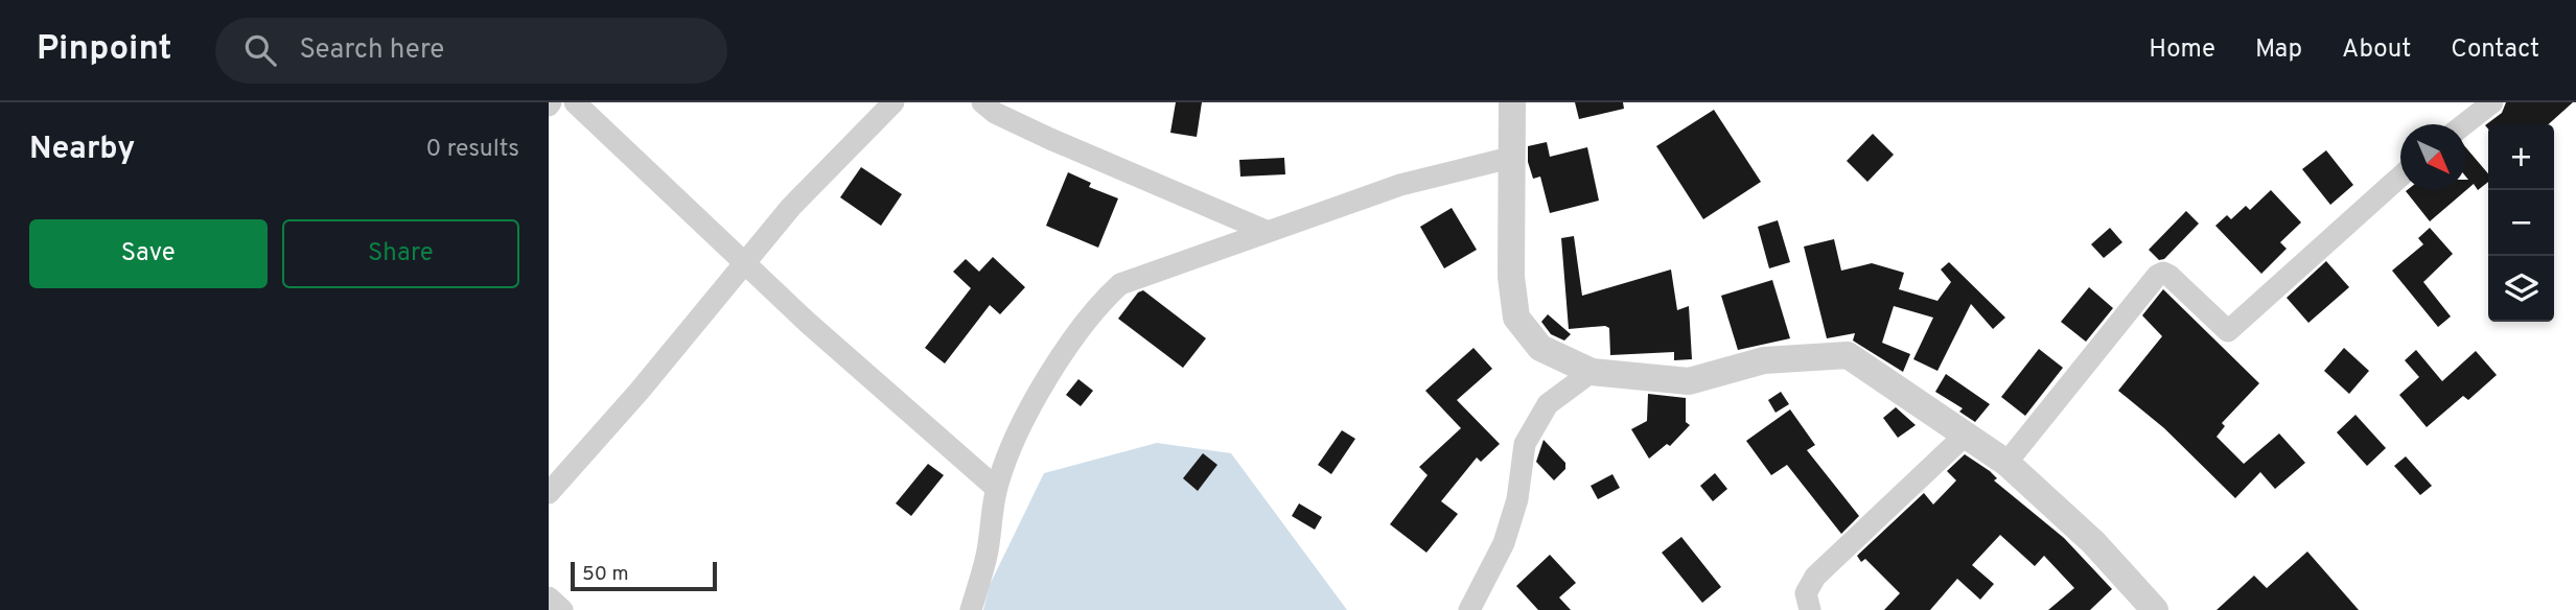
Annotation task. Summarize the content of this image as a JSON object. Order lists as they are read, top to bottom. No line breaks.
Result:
{"scale_bar":"50 m","north":"bottom right","page":{"header":"Pinpoint","search":"Search here","nav":["Home","Map","About","Contact"],"heading":["Nearby","0 results"],"map_buttons":["+","−"],"buttons":["Save","Share"],"scale":"50 m"}}
